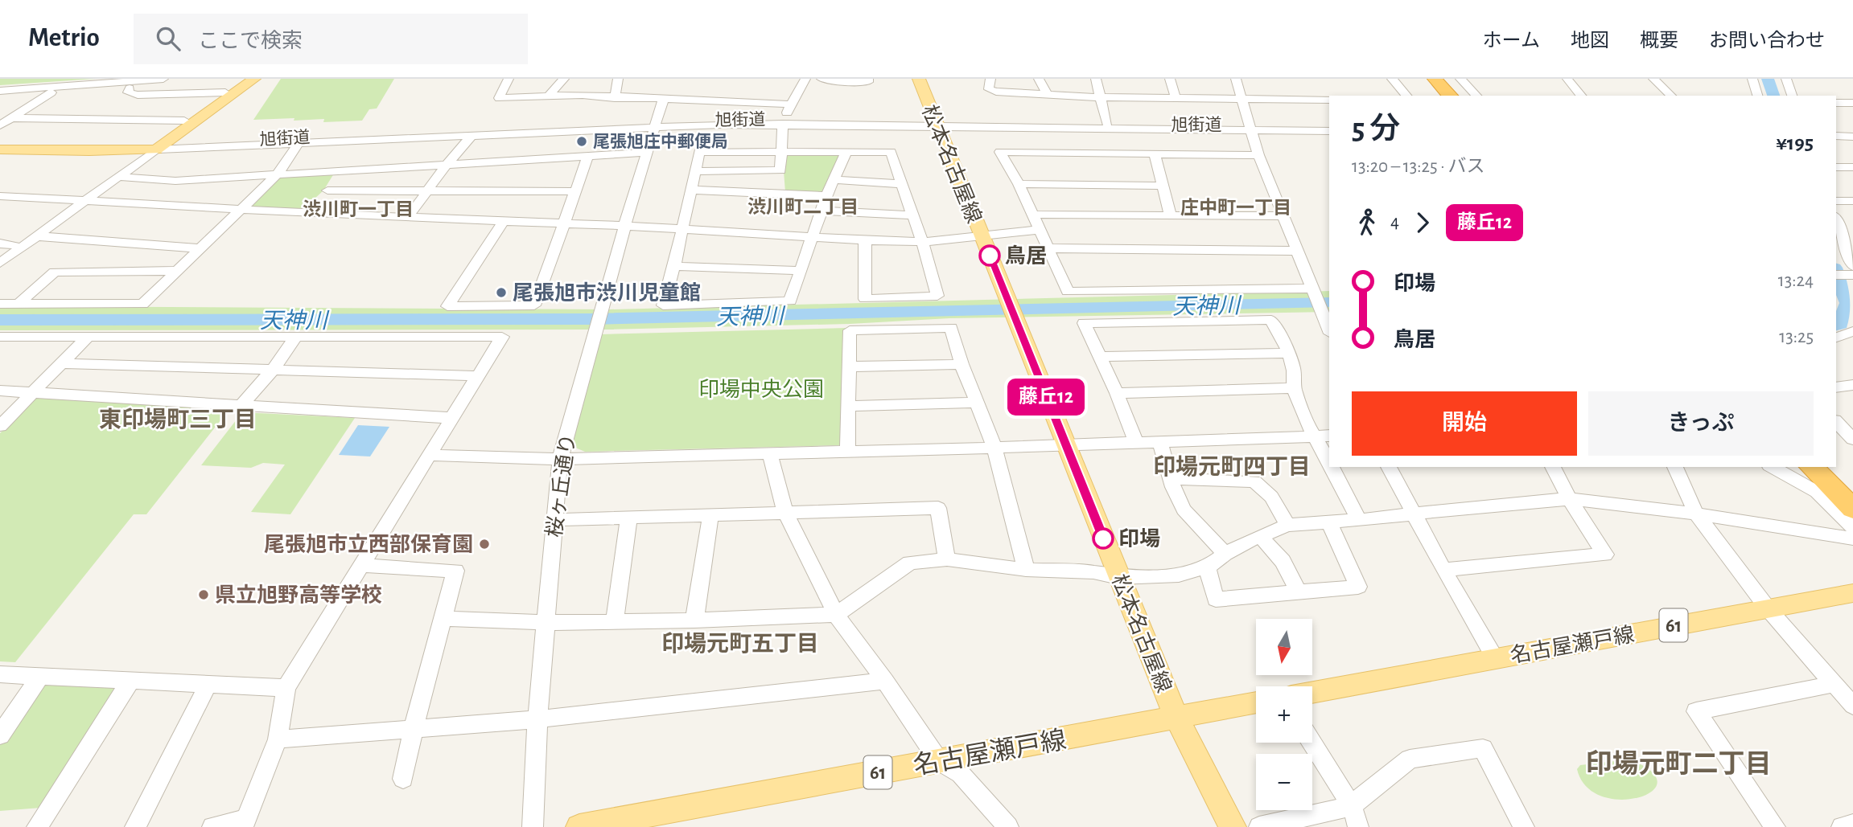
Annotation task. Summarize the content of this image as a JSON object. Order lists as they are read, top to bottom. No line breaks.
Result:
{"streets":{"main road":["松本名古屋線","61","名古屋瀬戸線"],"street":["旭街道","桜ヶ丘通り"]},"crossings":[["旭街道","松本名古屋線"],["旭街道","桜ヶ丘通り"],["松本名古屋線","名古屋瀬戸線"]],"districts":["渋川町二丁目","庄中町一丁目","渋川町一丁目","東印場町三丁目","印場元町四丁目","印場元町五丁目","印場元町二丁目"],"water":["天神川"],"parks":["印場中央公園"],"places":["尾張旭庄中郵便局","鳥居","尾張旭市渋川児童館","印場","尾張旭市立西部保育園","県立旭野高等学校"],"lines":["bus line 藤丘12"],"north":"bottom","page":{"header":"Metrio","search":"ここで検索","nav":["ホーム","地図","概要","お問い合わせ"],"on_map":"藤丘12","heading":["5 分","13:20 – 13:25 · バス","¥195"],"legs":["4","藤丘12"],"list":[{"name":"印場","value":"13:24"},{"name":"鳥居","value":"13:25"}],"buttons":["開始","きっぷ"],"map_buttons":["+","−"]}}
